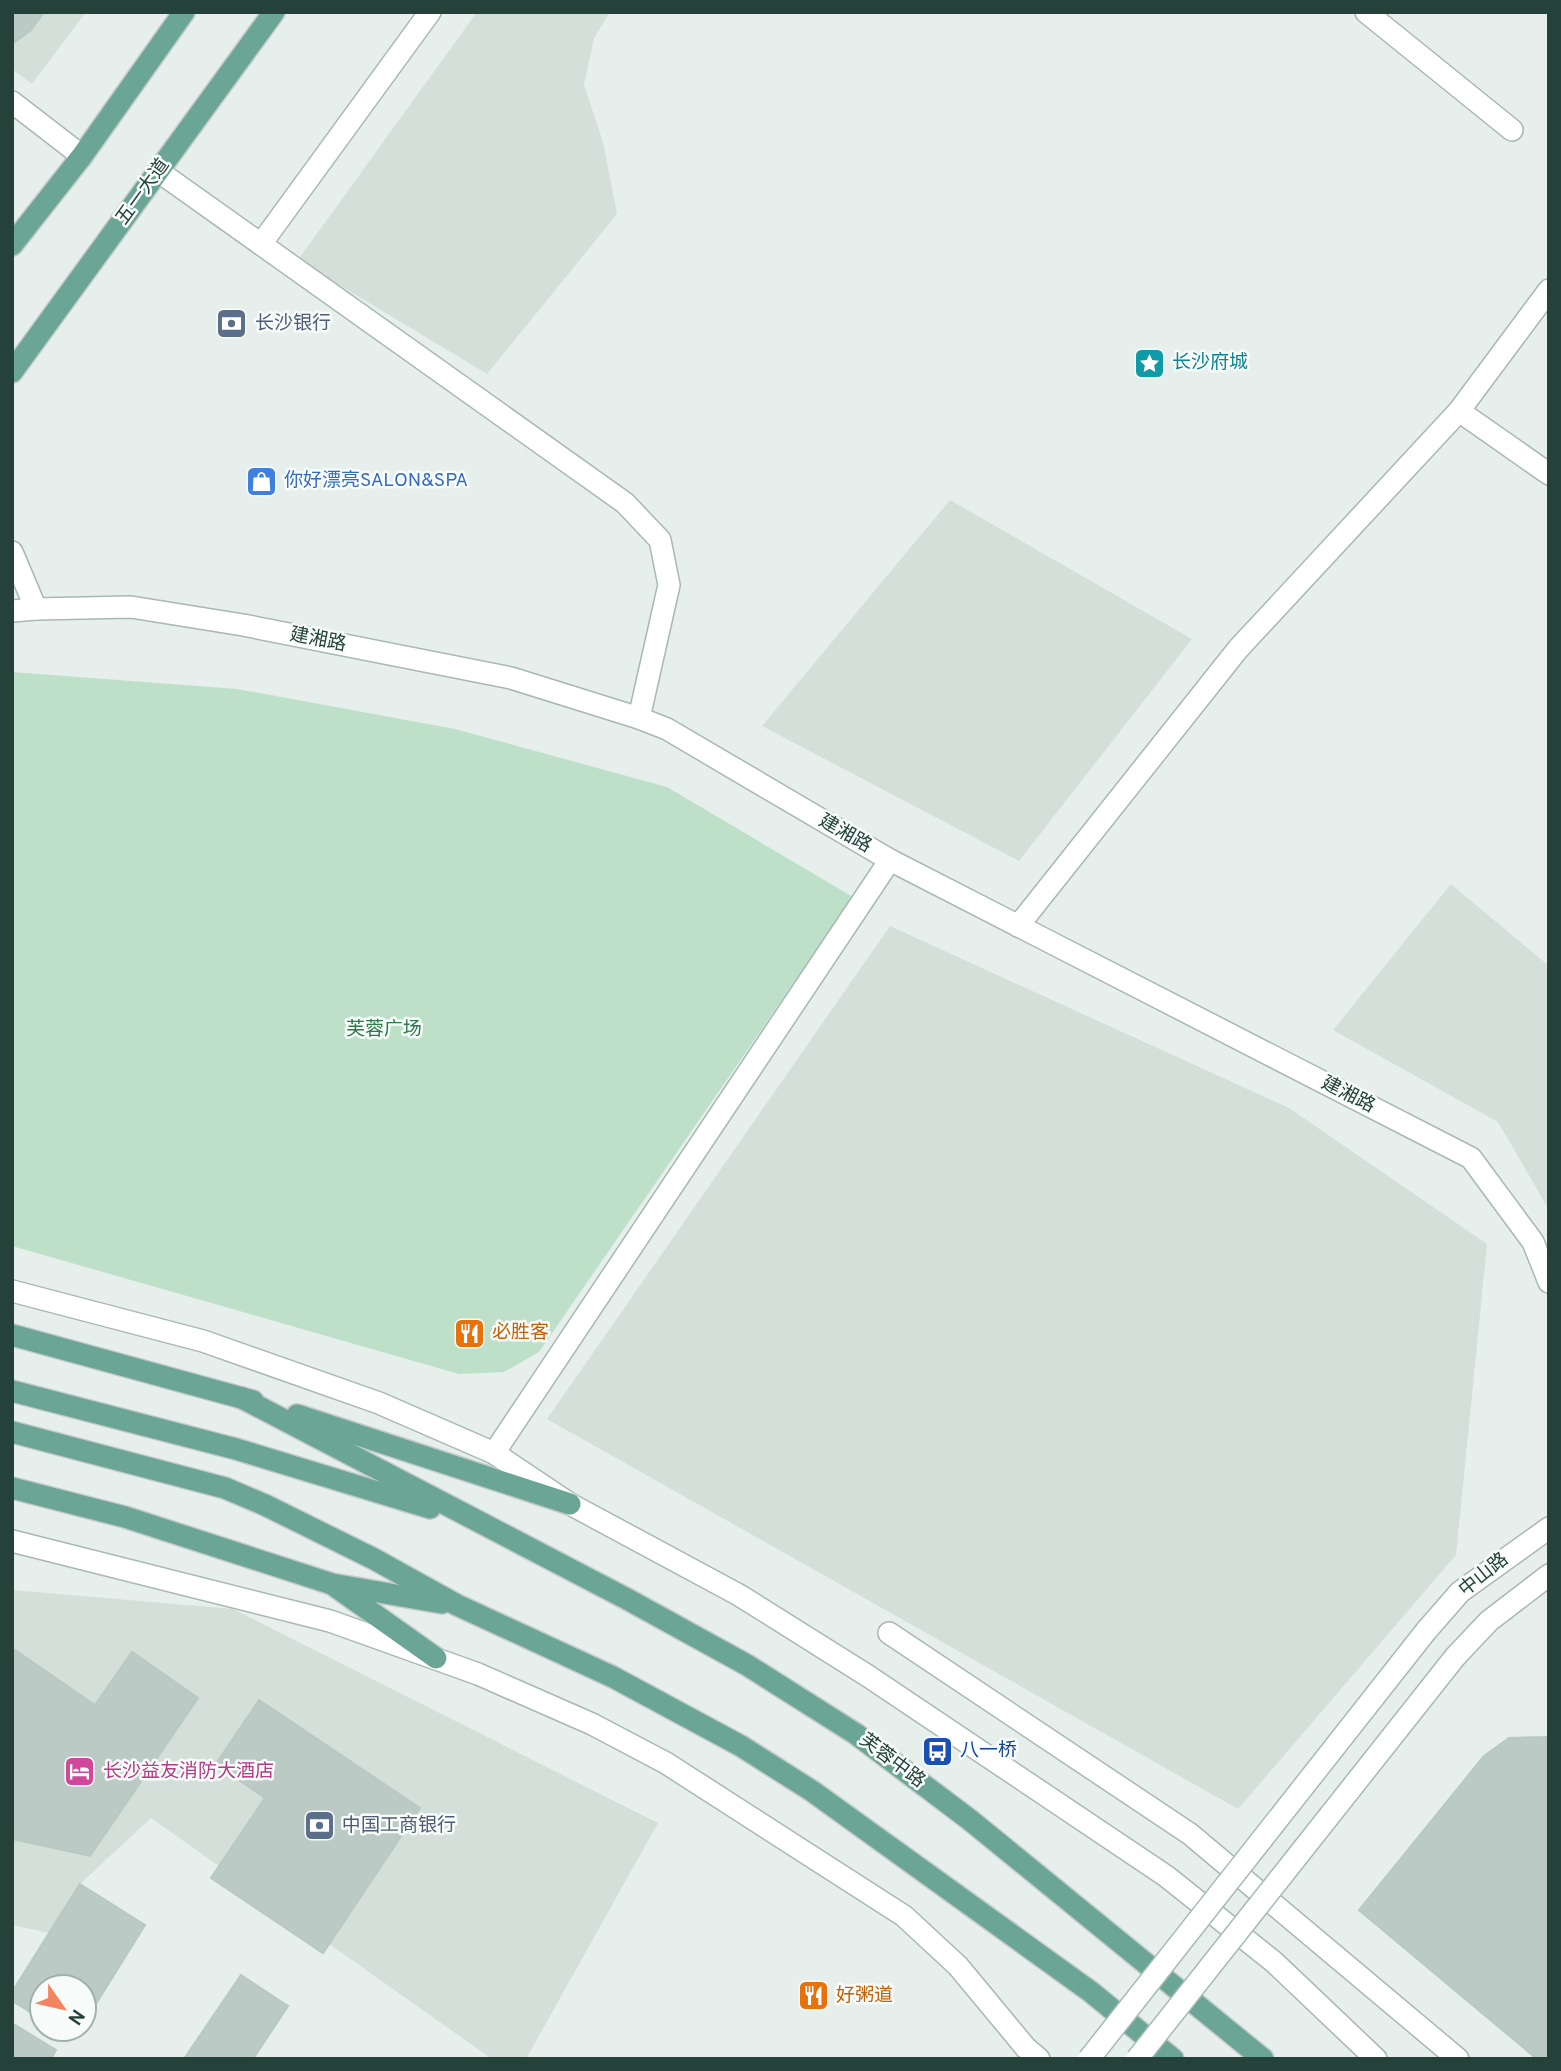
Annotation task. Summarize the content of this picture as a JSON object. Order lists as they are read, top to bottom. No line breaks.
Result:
{"streets":{"main road":["五一大道","芙蓉中路"],"street":["建湘路","中山路"]},"parks":["芙蓉广场"],"places":{"bank":["长沙银行","中国工商银行"],"place":["长沙府城"],"shop":["你好漂亮SALON&SPA"],"restaurant":["必胜客","好粥道"],"bus stop":["八一桥"],"hotel":["长沙益友消防大酒店"]},"north":"bottom right"}
